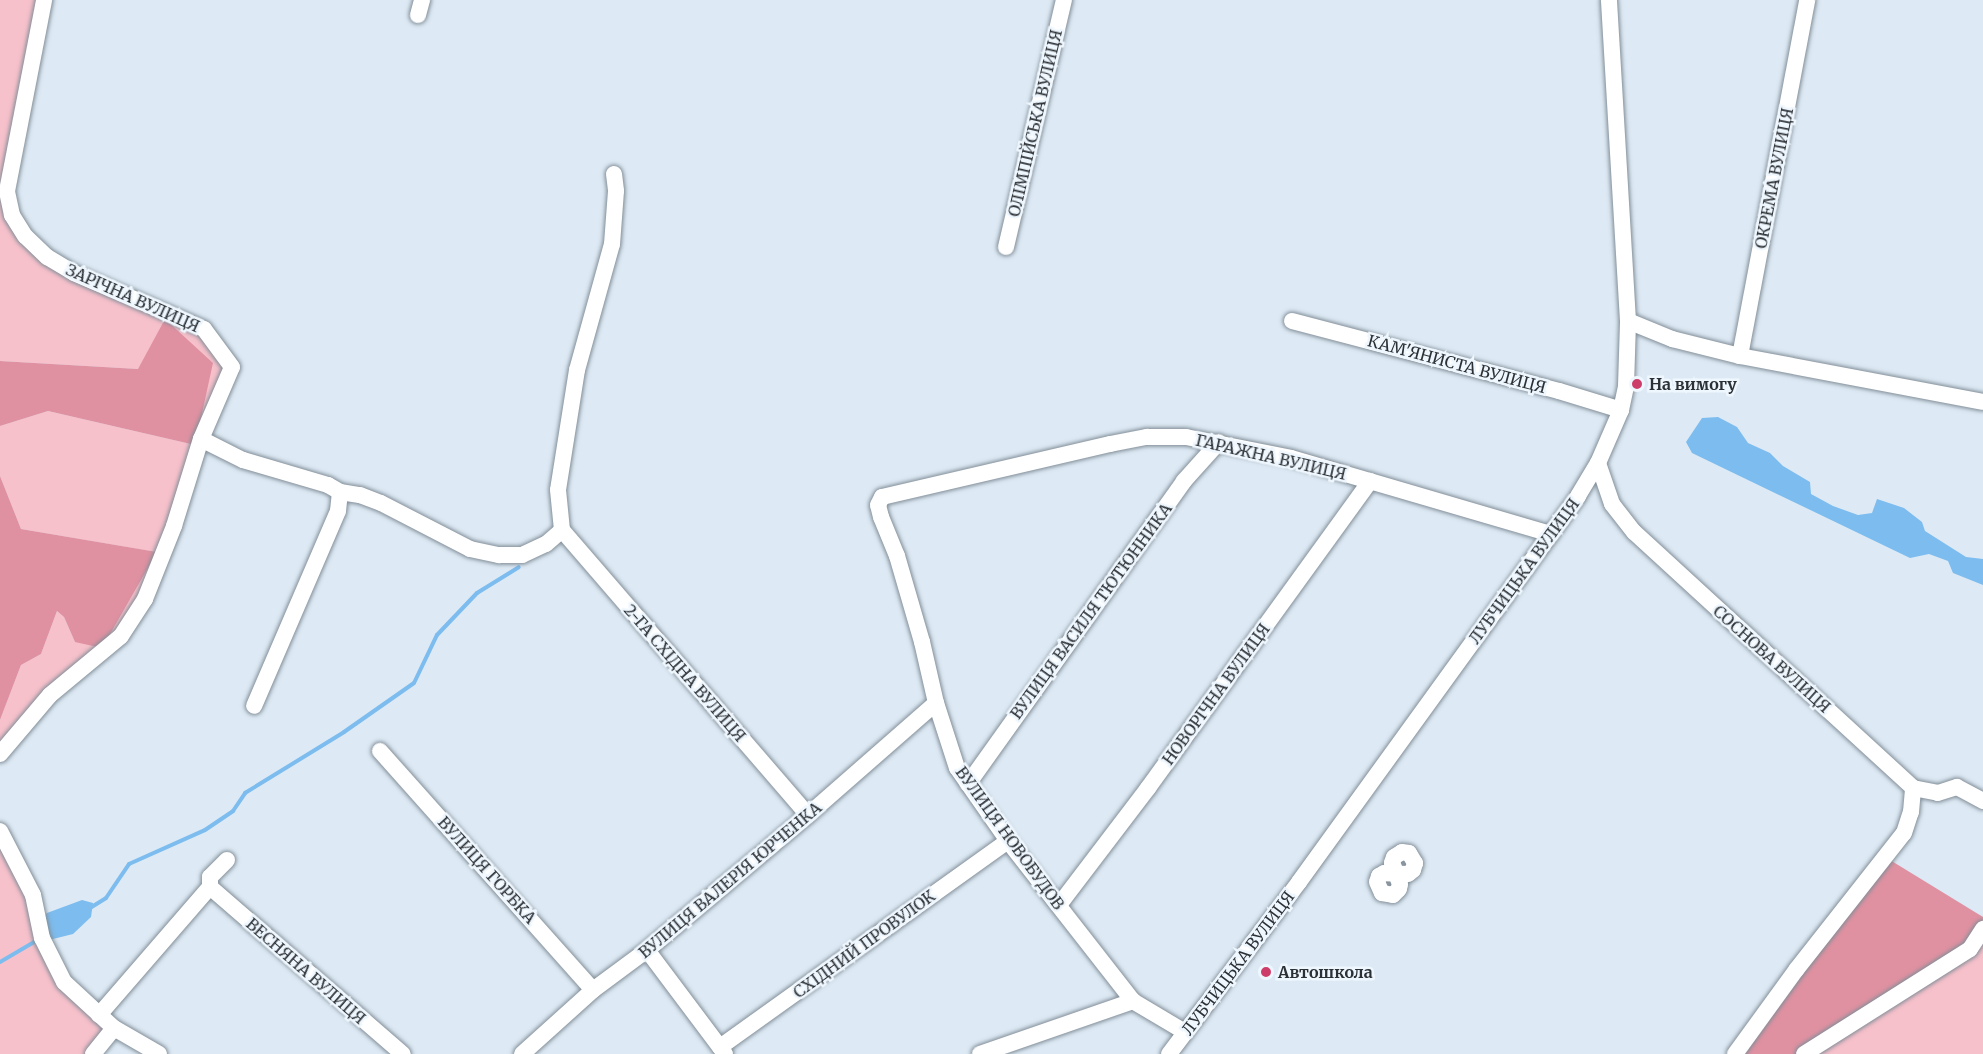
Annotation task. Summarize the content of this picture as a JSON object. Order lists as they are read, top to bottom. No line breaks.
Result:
{"streets":{"street":["ОЛІМПІЙСЬКА ВУЛИЦЯ","ОКРЕМА ВУЛИЦЯ","ЗАРІЧНА ВУЛИЦЯ","КАМ'ЯНИСТА ВУЛИЦЯ","ГАРАЖНА ВУЛИЦЯ","ЛУБЧИЦЬКА ВУЛИЦЯ","ВУЛИЦЯ ВАСИЛЯ ТЮТЮННИКА","СОСНОВА ВУЛИЦЯ","2-ГА СХІДНА ВУЛИЦЯ","НОВОРІЧНА ВУЛИЦЯ","ВУЛИЦЯ НОВОБУДОВ","ВУЛИЦЯ ГОРБКА","ВУЛИЦЯ ВАЛЕРІЯ ЮРЧЕНКА","СХІДНИЙ ПРОВУЛОК","ВЕСНЯНА ВУЛИЦЯ"]},"crossings":[["КАМ'ЯНИСТА ВУЛИЦЯ","ЛУБЧИЦЬКА ВУЛИЦЯ"],["ГАРАЖНА ВУЛИЦЯ","ЛУБЧИЦЬКА ВУЛИЦЯ"],["ГАРАЖНА ВУЛИЦЯ","ВУЛИЦЯ ВАСИЛЯ ТЮТЮННИКА"],["ГАРАЖНА ВУЛИЦЯ","НОВОРІЧНА ВУЛИЦЯ"],["ГАРАЖНА ВУЛИЦЯ","ВУЛИЦЯ НОВОБУДОВ"],["ЛУБЧИЦЬКА ВУЛИЦЯ","СОСНОВА ВУЛИЦЯ"],["ЛУБЧИЦЬКА ВУЛИЦЯ","ВУЛИЦЯ НОВОБУДОВ"],["ВУЛИЦЯ ВАСИЛЯ ТЮТЮННИКА","ВУЛИЦЯ НОВОБУДОВ"],["2-ГА СХІДНА ВУЛИЦЯ","ВУЛИЦЯ ВАЛЕРІЯ ЮРЧЕНКА"],["НОВОРІЧНА ВУЛИЦЯ","ВУЛИЦЯ НОВОБУДОВ"],["ВУЛИЦЯ НОВОБУДОВ","ВУЛИЦЯ ВАЛЕРІЯ ЮРЧЕНКА"],["ВУЛИЦЯ НОВОБУДОВ","СХІДНИЙ ПРОВУЛОК"],["ВУЛИЦЯ ГОРБКА","ВУЛИЦЯ ВАЛЕРІЯ ЮРЧЕНКА"]],"places":["На вимогу","Автошкола"]}
